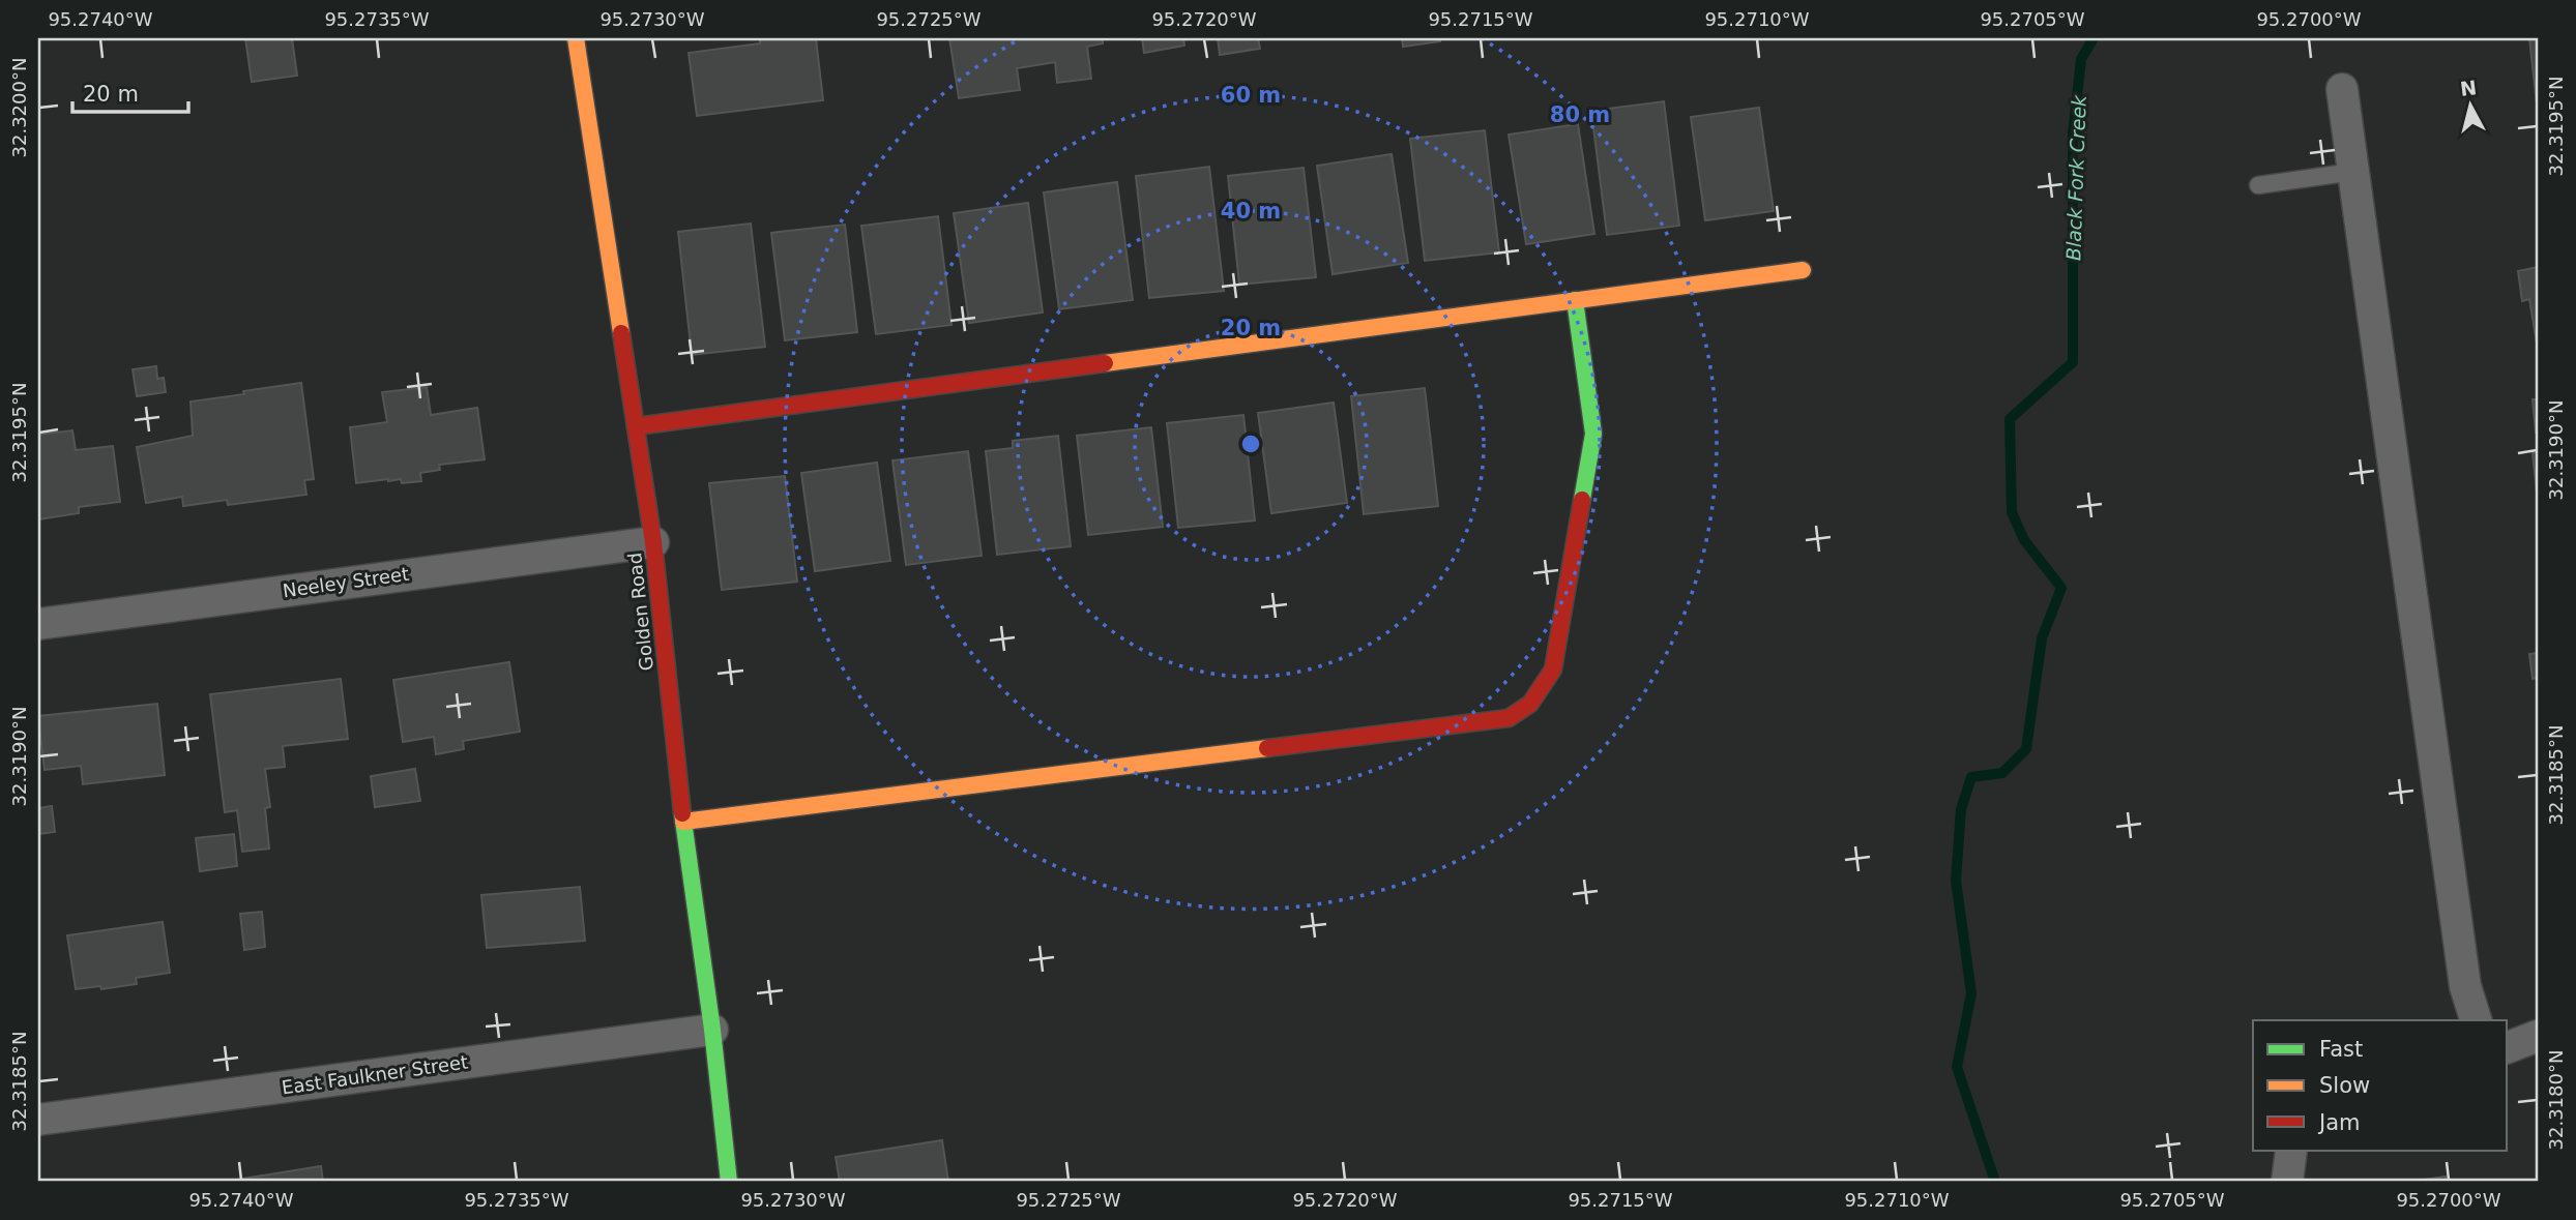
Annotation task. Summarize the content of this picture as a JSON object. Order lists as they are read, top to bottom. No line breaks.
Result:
{"streets":{"street":["Neeley Street","Golden Road","East Faulkner Street"]},"crossings":[["Neeley Street","Golden Road"],["Golden Road","East Faulkner Street"]],"water":["Black Fork Creek"],"legend":["Fast","Slow","Jam"],"scale_bar":"20 m","north":"top","coordinates":["95.2740°W","95.2735°W","95.2730°W","95.2725°W","95.2720°W","95.2715°W","95.2710°W","95.2705°W","95.2700°W","32.3200°N","32.3195°N","32.3190°N","32.3185°N","32.3180°N"],"rings":["60 m","80 m","40 m","20 m"]}
